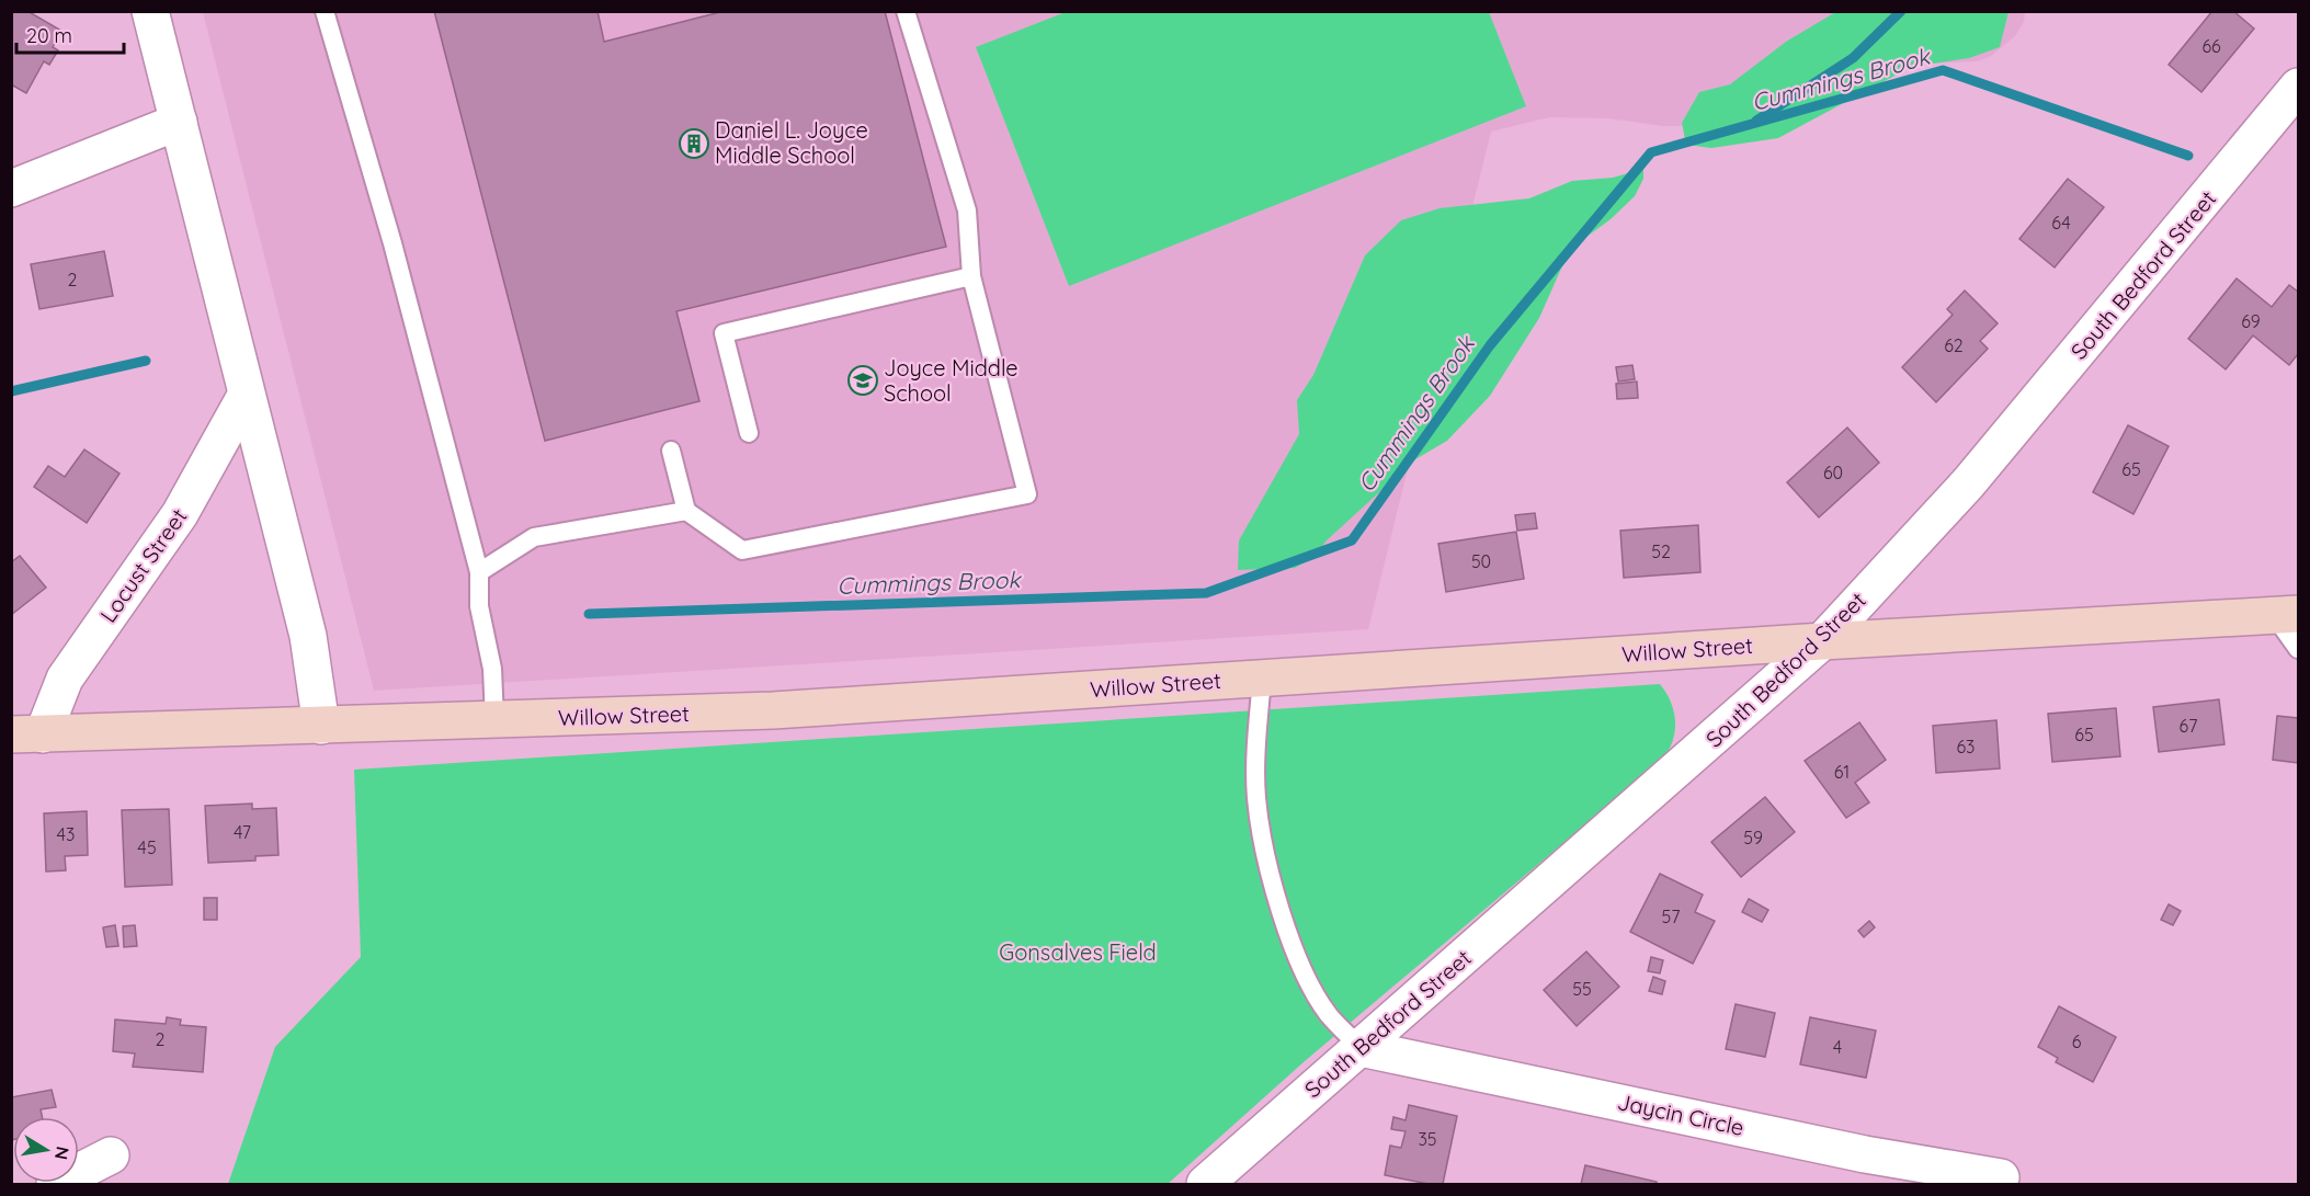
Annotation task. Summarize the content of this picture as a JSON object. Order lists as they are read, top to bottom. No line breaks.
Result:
{"streets":{"street":["South Bedford Street","Locust Street","Willow Street","Jaycin Circle"]},"crossings":[["South Bedford Street","Willow Street"],["South Bedford Street","Jaycin Circle"],["Locust Street","Willow Street"]],"water":["Cummings Brook"],"parks":["Gonsalves Field"],"places":{"building":["Daniel L. Joyce Middle School"],"school or university":["Joyce Middle School"]},"house_numbers":["66","64","2","69","62","65","60","52","50","67","65","63","61","47","43","59","45","57","55","2","6","4","35"],"scale_bar":"20 m","north":"right"}
